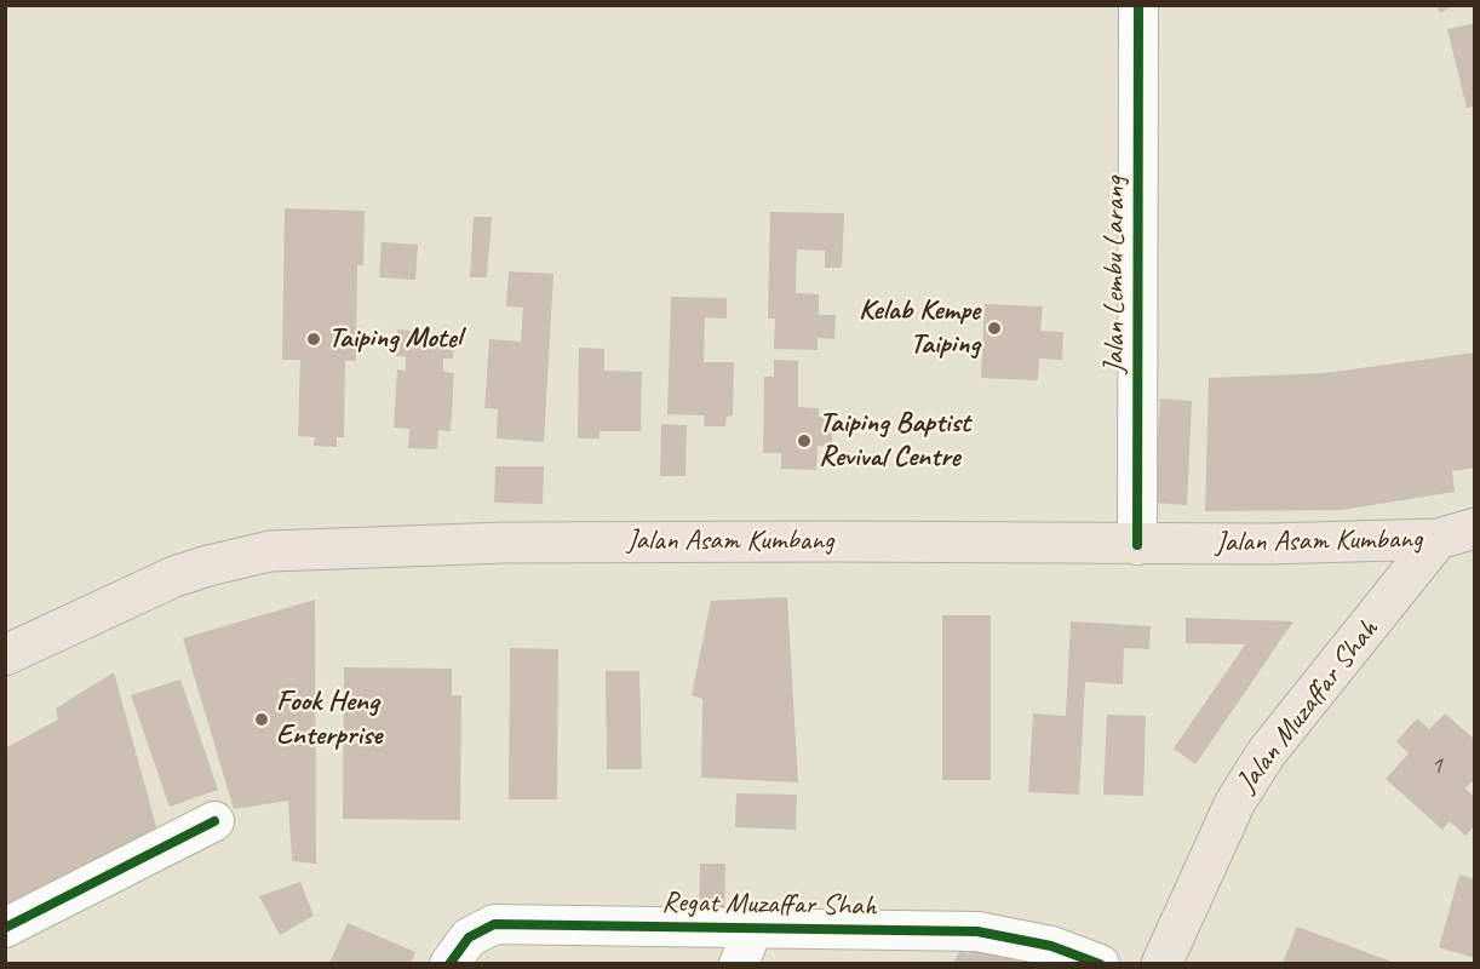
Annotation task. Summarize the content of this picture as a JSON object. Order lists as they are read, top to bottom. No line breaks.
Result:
{"streets":{"main road":["Jalan Asam Kumbang","Jalan Muzaffar Shah"],"street":["Jalan Lembu Larang","Regat Muzaffar Shah"]},"crossings":[["Jalan Lembu Larang","Jalan Asam Kumbang"],["Jalan Asam Kumbang","Jalan Muzaffar Shah"]],"places":["Kelab Kempe Taiping","Taiping Motel","Taiping Baptist Revival Centre","Fook Heng Enterprise"],"house_numbers":["1"]}
